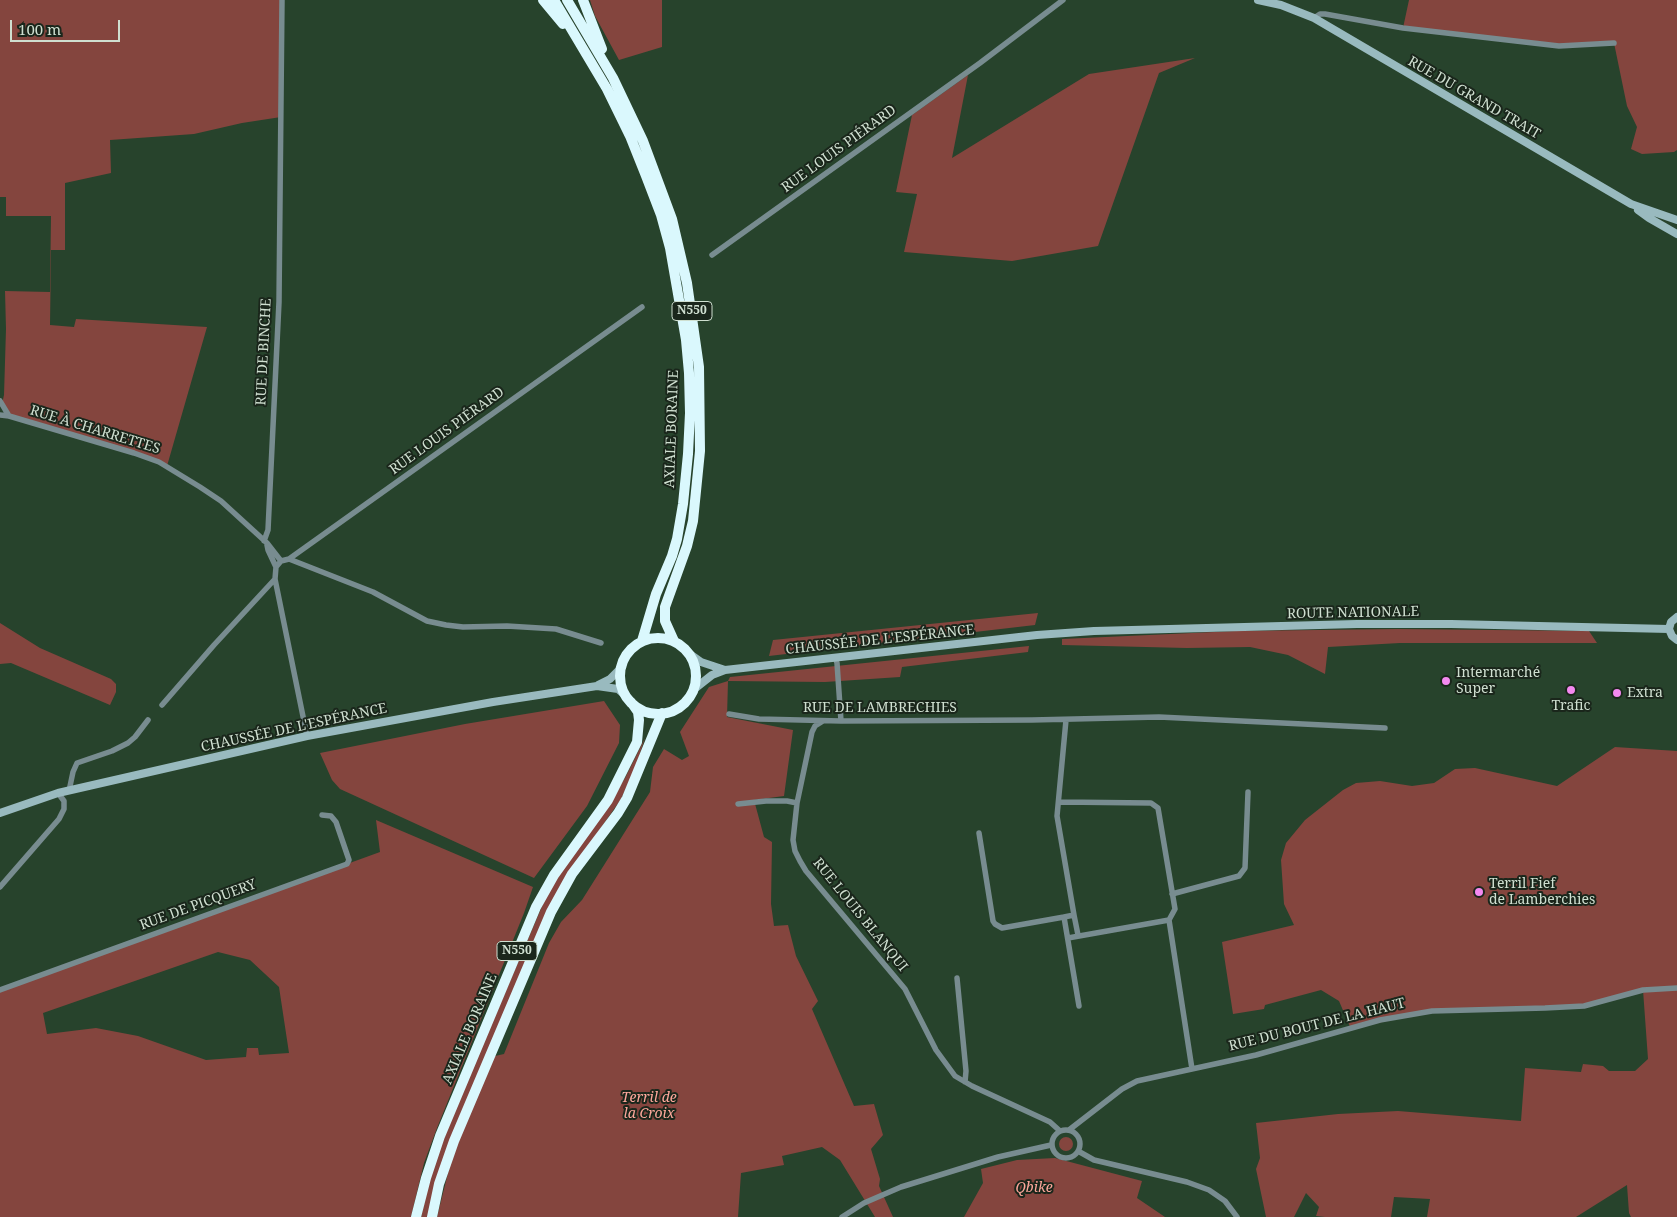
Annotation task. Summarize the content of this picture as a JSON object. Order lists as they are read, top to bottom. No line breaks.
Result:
{"streets":{"highway":["N550","AXIALE BORAINE"],"main road":["RUE DU GRAND TRAIT","ROUTE NATIONALE","CHAUSSÉE DE L'ESPÉRANCE"],"street":["RUE LOUIS PIÉRARD","RUE DE BINCHE","RUE À CHARRETTES","RUE DE LAMBRECHIES","RUE DE PICQUERY","RUE LOUIS BLANQUI","RUE DU BOUT DE LA HAUT"]},"crossings":[["RUE LOUIS PIÉRARD","RUE À CHARRETTES"],["N550","AXIALE BORAINE"],["RUE DE BINCHE","RUE À CHARRETTES"],["ROUTE NATIONALE","CHAUSSÉE DE L'ESPÉRANCE"],["RUE DE LAMBRECHIES","RUE LOUIS BLANQUI"],["RUE LOUIS BLANQUI","RUE DU BOUT DE LA HAUT"]],"parks":["Terril de la Croix","Qbike"],"places":["Intermarché Super","Trafic","Extra","Terril Fief de Lamberchies"],"scale_bar":"100 m"}
